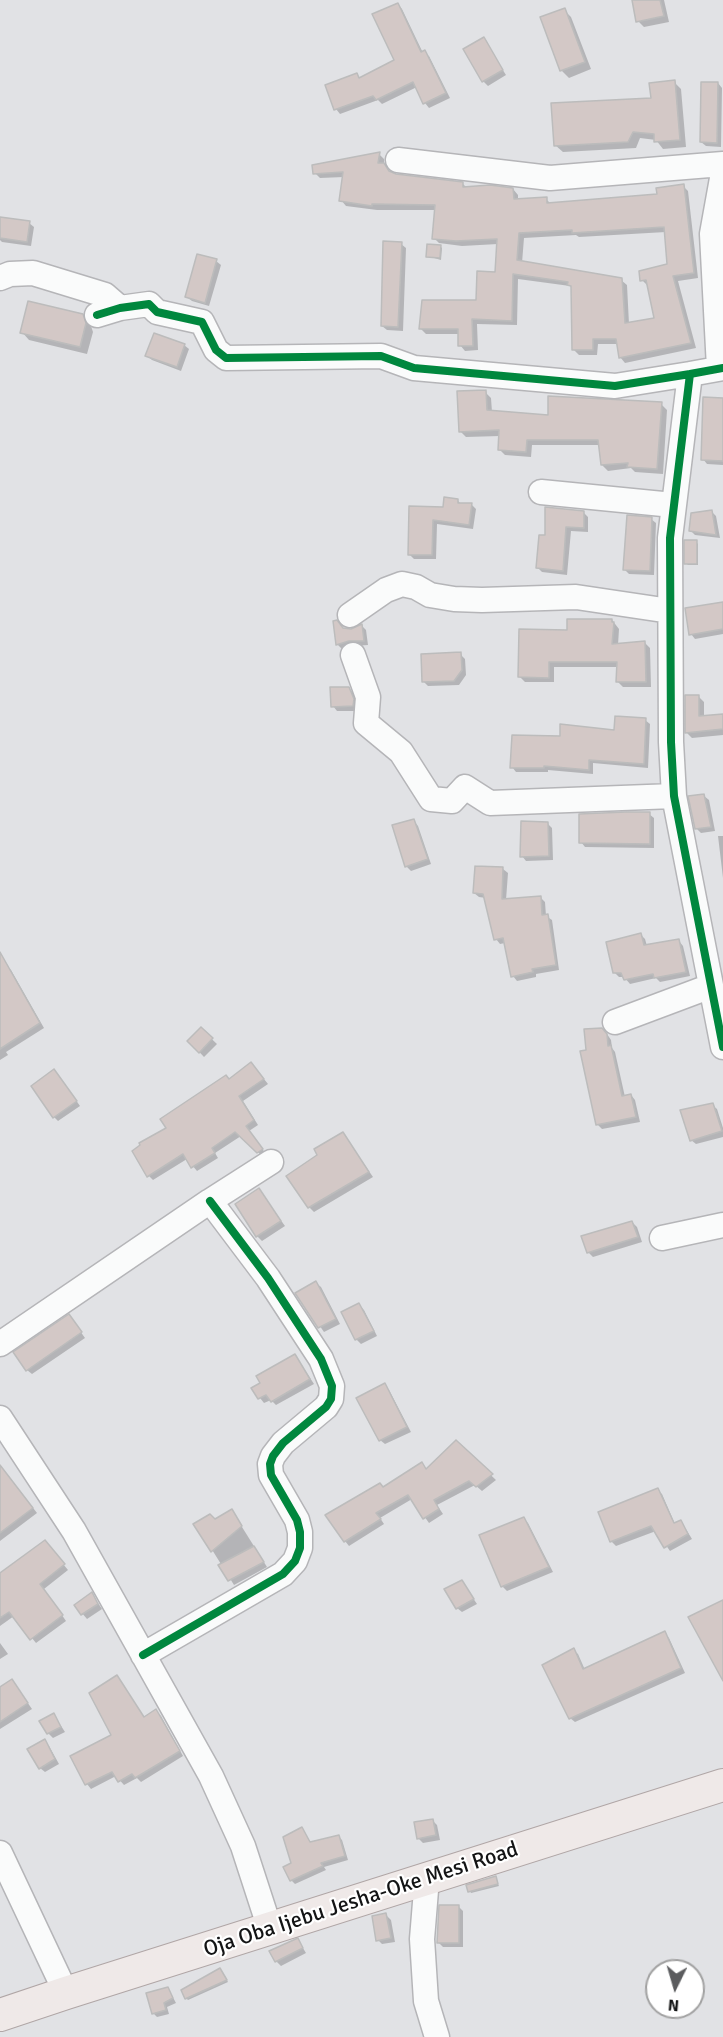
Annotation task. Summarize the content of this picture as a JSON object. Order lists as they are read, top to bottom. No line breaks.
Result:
{"streets":{"main road":["Oja Oba Ijebu Jesha-Oke Mesi Road"]},"north":"bottom"}
